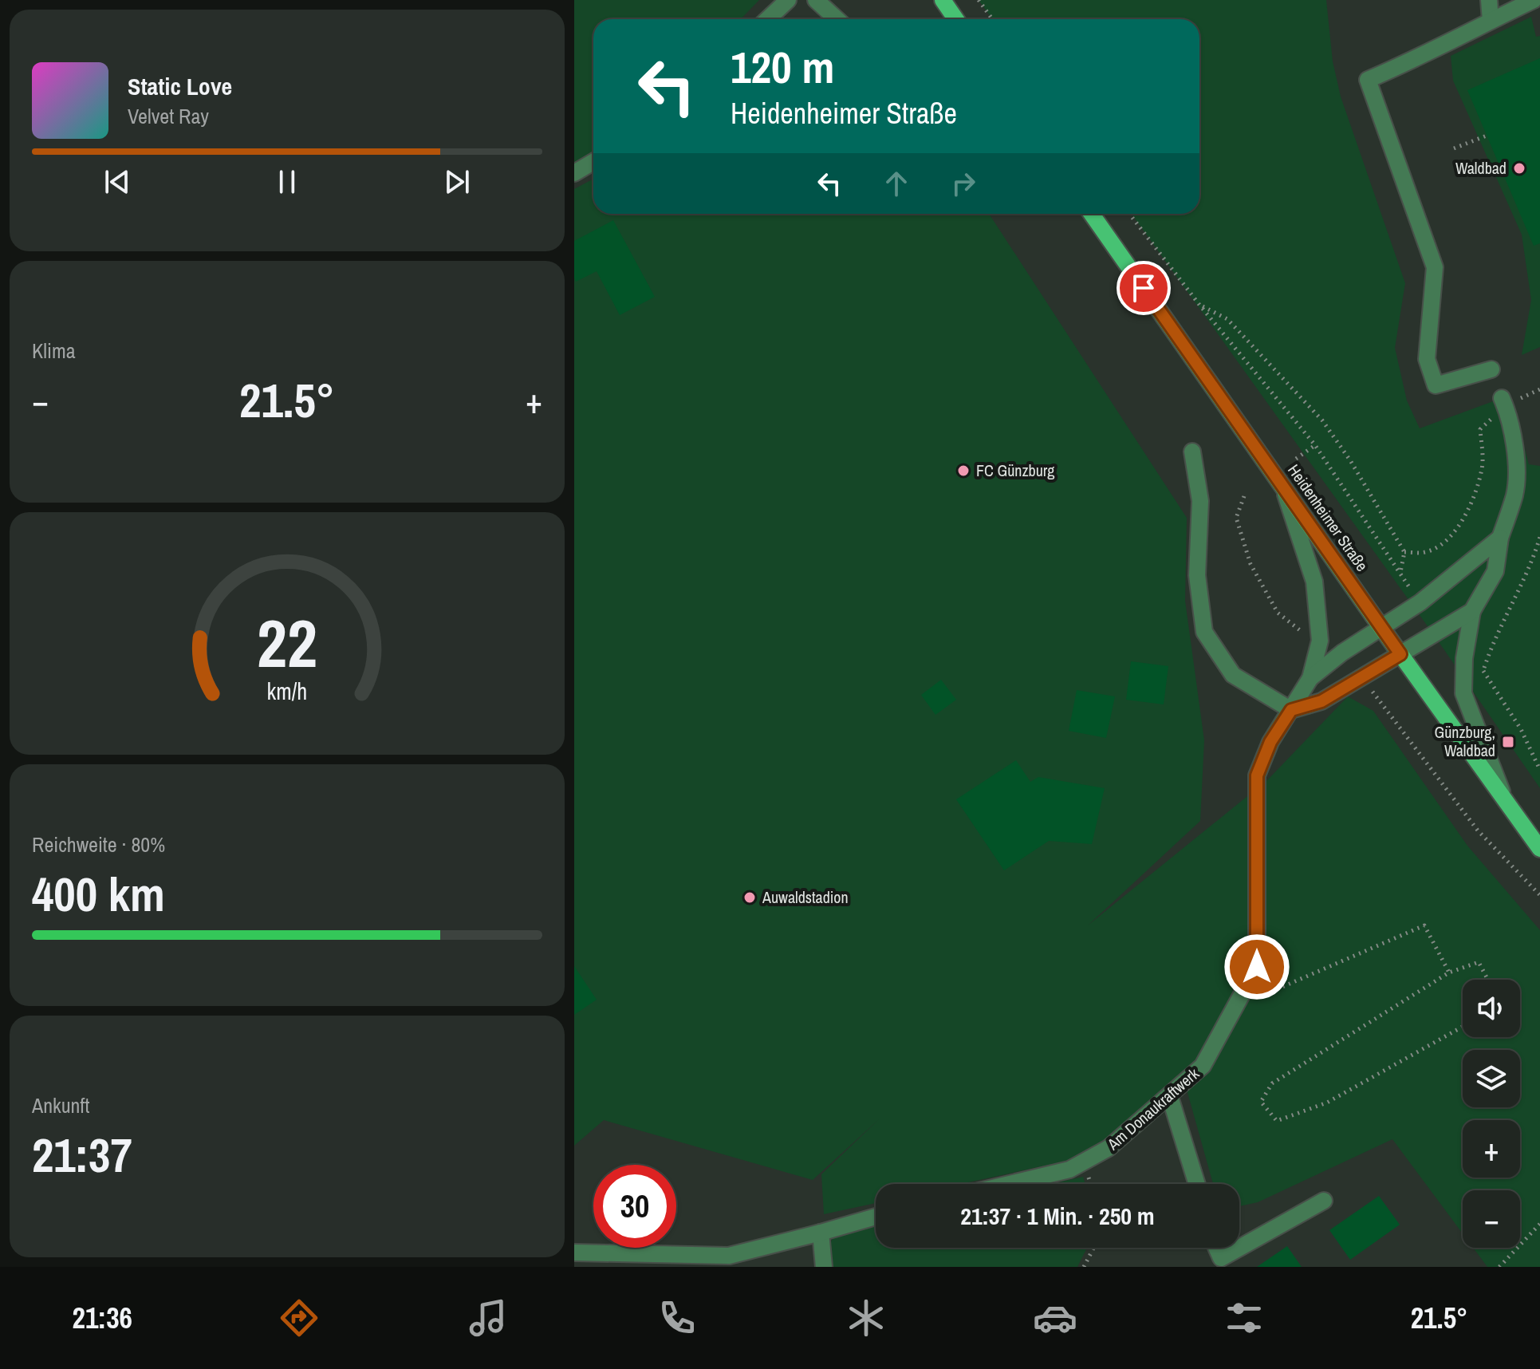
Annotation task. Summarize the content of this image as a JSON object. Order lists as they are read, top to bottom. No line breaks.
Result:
{"streets":{"main road":["Heidenheimer Straße"],"street":["Am Donaukraftwerk"]},"crossings":[["Heidenheimer Straße","Am Donaukraftwerk"]],"places":{"other":["Waldbad","FC Günzburg","Auwaldstadion"],"transit":["Günzburg, Waldbad"]},"page":{"turn":["120 m","Heidenheimer Straße"],"song":["Static Love","Velvet Ray"],"tile":["Klima",["Reichweite · 80%","400 km"],["Ankunft","21:37"]],"heat":["−","21.5°","+"],"map_buttons":["+","−"],"limit":"30","trip":"21:37 · 1 Min. · 250 m","tabs":["21:36","21.5°"],"gauge":["22","km/h"]}}
